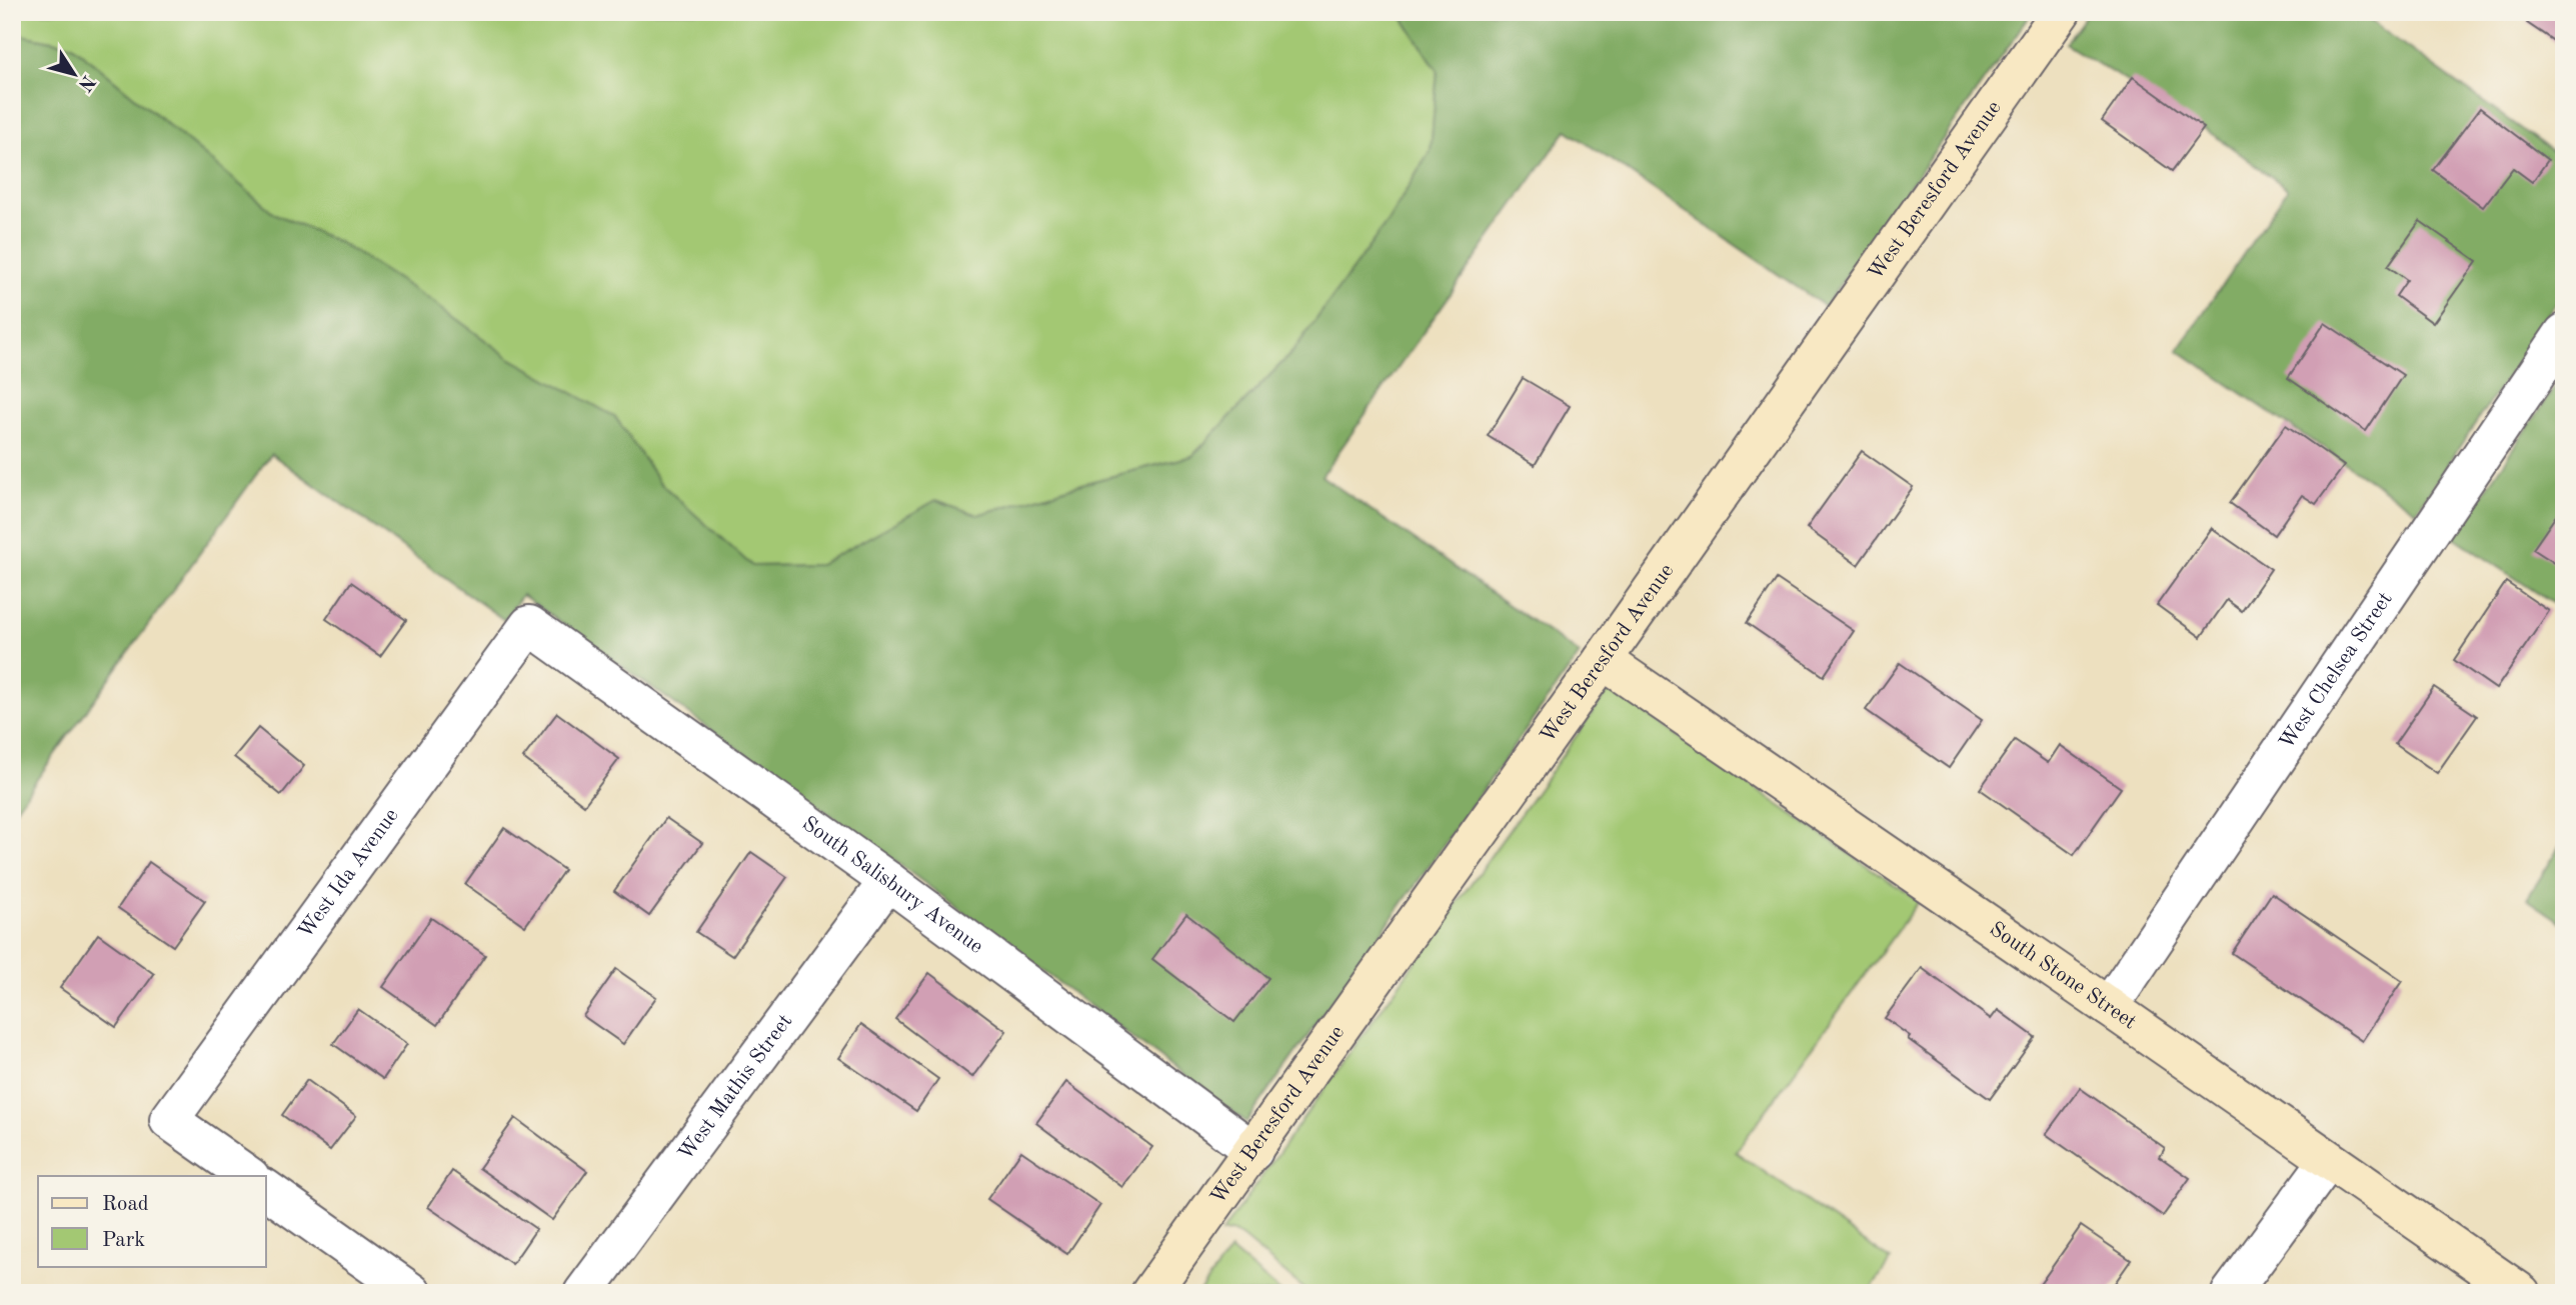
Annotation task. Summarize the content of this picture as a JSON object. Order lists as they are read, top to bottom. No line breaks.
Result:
{"streets":{"street":["West Beresford Avenue","West Chelsea Street","West Ida Avenue","South Salisbury Avenue","South Stone Street","West Mathis Street"]},"crossings":[["West Beresford Avenue","South Salisbury Avenue"],["West Beresford Avenue","South Stone Street"],["West Chelsea Street","South Stone Street"],["West Ida Avenue","South Salisbury Avenue"],["South Salisbury Avenue","West Mathis Street"]],"legend":["Road","Park"],"north":"bottom right"}
